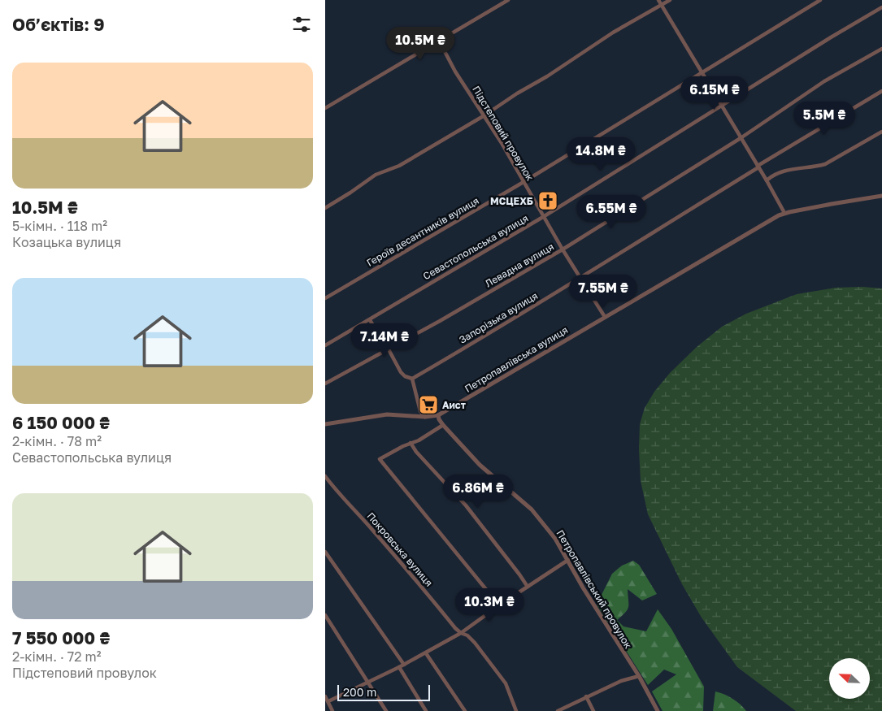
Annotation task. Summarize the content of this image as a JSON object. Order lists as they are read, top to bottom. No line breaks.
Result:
{"streets":{"street":["Підстеповий провулок","Героїв десантників вулиця","Севастопольська вулиця","Левадна вулиця","Запорізька вулиця","Петропавлівська вулиця","Покровська вулиця","Петропавлівський провулок"]},"crossings":[["Підстеповий провулок","Героїв десантників вулиця"],["Підстеповий провулок","Севастопольська вулиця"],["Підстеповий провулок","Левадна вулиця"],["Підстеповий провулок","Запорізька вулиця"],["Підстеповий провулок","Петропавлівська вулиця"],["Петропавлівська вулиця","Петропавлівський провулок"]],"places":{"church":["МСЦЕХБ"],"supermarket":["Аист"]},"scale_bar":"200 m","north":"top left","page":{"heading":"Об’єктів: 9","price":["10.5M ₴","6.15M ₴","5.5M ₴","14.8M ₴","6.55M ₴","7.55M ₴","7.14M ₴","6.86M ₴","10.3M ₴"],"list":[{"name":"10.5M ₴","note":"5-кімн. · 118 m² · Козацька вулиця"},{"name":"6 150 000 ₴","note":"2-кімн. · 78 m² · Севастопольська вулиця"},{"name":"7 550 000 ₴","note":"2-кімн. · 72 m² · Підстеповий провулок"}],"scale":"200 m"}}
